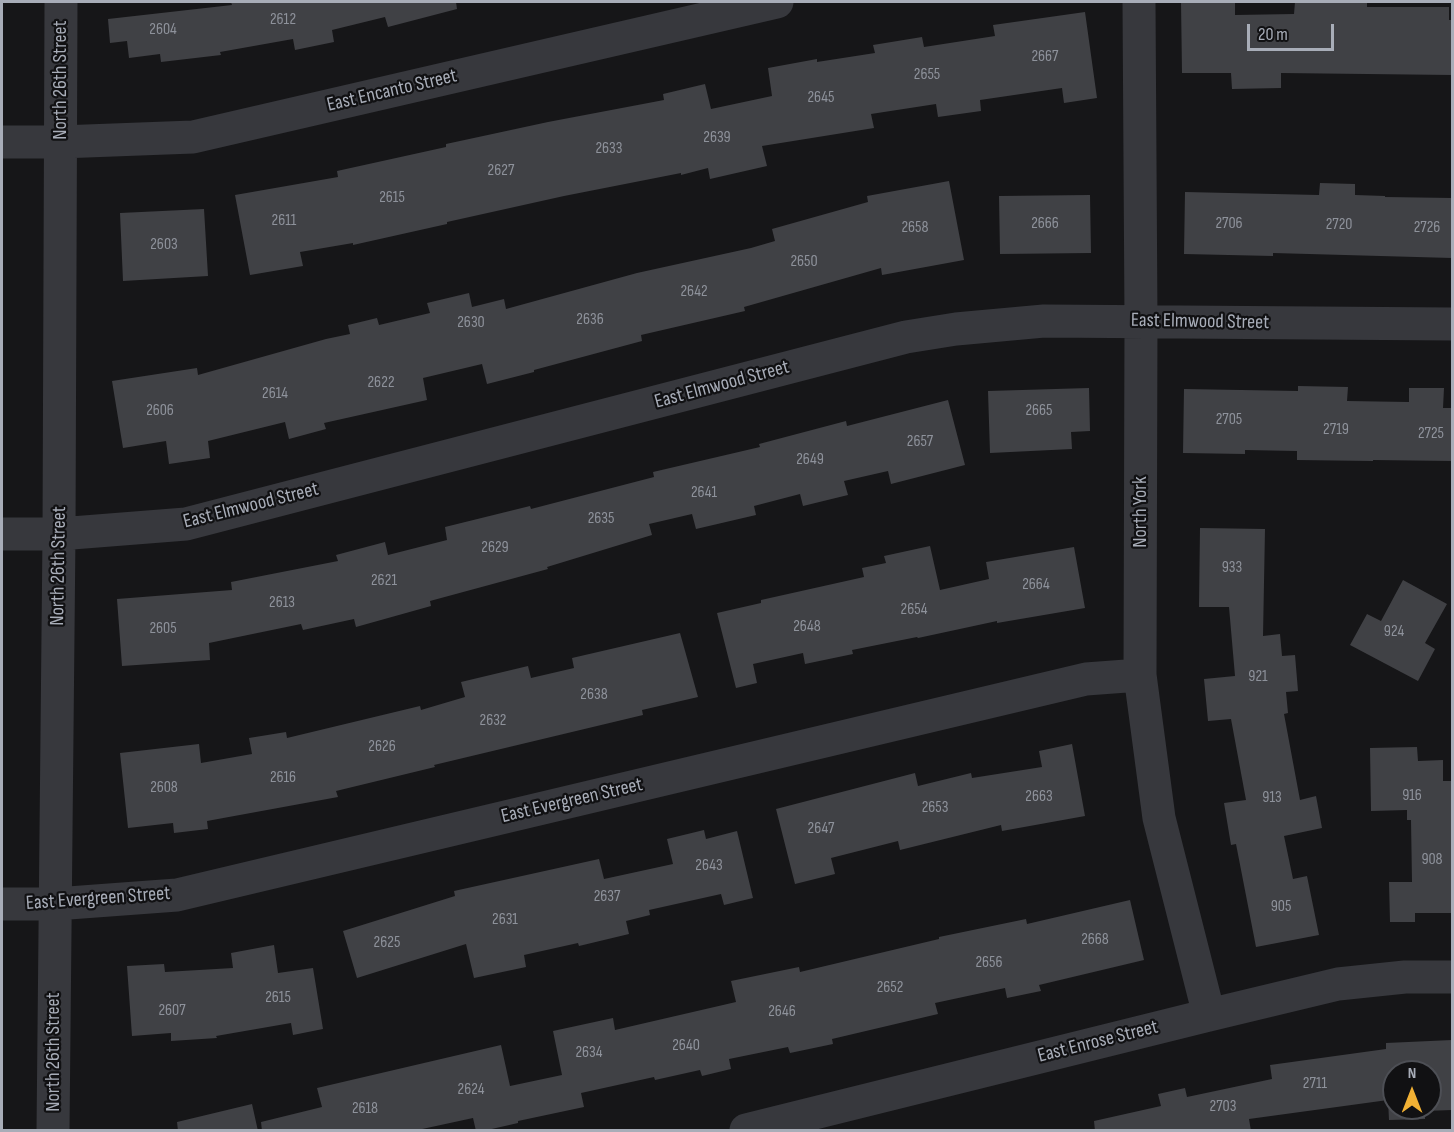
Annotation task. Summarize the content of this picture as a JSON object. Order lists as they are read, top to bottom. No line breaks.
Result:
{"streets":{"street":["North 26th Street","East Encanto Street","East Elmwood Street","North York","East Evergreen Street","East Enrose Street"]},"crossings":[["North 26th Street","East Encanto Street"],["North 26th Street","East Elmwood Street"],["North 26th Street","East Evergreen Street"],["East Elmwood Street","North York"],["North York","East Evergreen Street"],["North York","East Enrose Street"]],"house_numbers":["2612","2604","2667","2655","2645","2639","2633","2627","2615","2611","2666","2706","2720","2658","2726","2603","2650","2642","2636","2630","2622","2614","2606","2665","2705","2719","2725","2657","2649","2641","2635","2629","933","2621","2664","2613","2654","2648","2605","924","921","2638","2632","2626","2616","2608","916","2663","913","2653","2647","908","2643","2637","905","2631","2668","2625","2656","2652","2615","2607","2646","2640","2634","2711","2624","2703","2618"],"scale_bar":"20 m","north":"top"}
